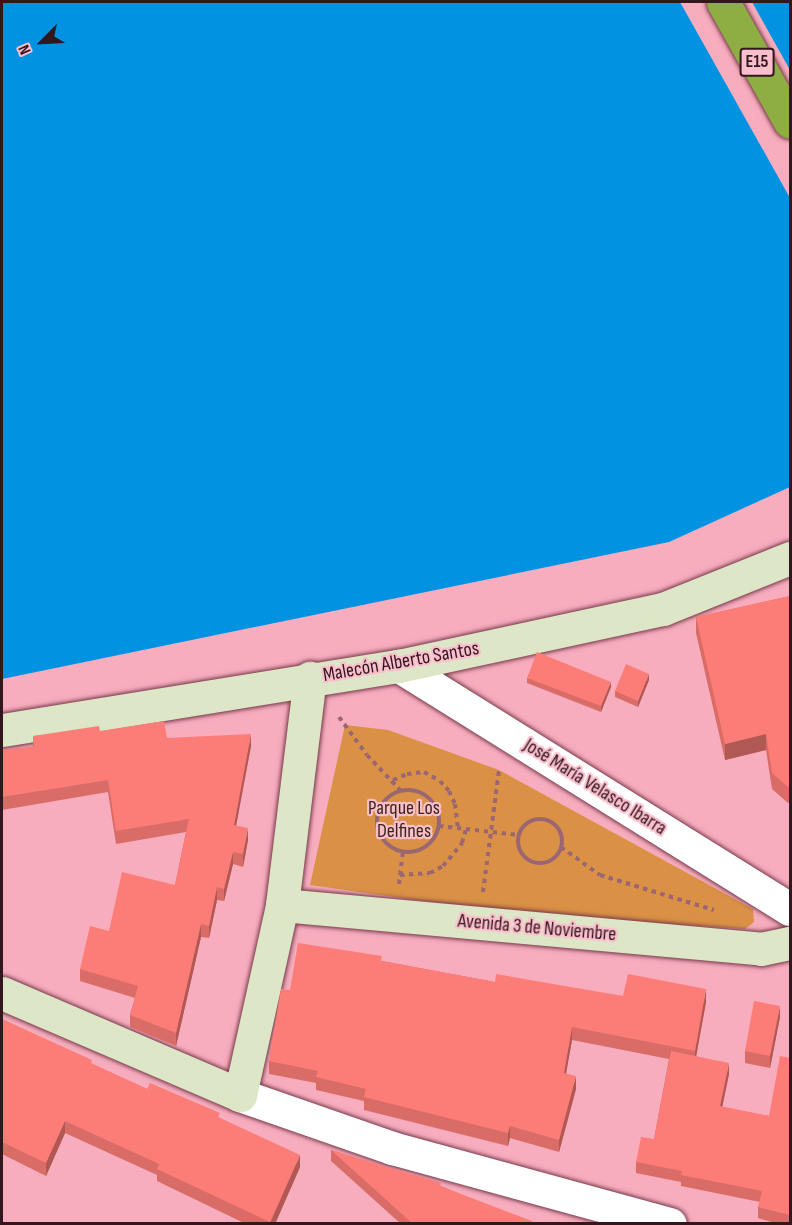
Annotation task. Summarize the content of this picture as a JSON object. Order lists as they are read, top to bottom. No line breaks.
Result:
{"streets":{"highway":["E15"],"main road":["Malecón Alberto Santos","Avenida 3 de Noviembre"],"street":["José María Velasco Ibarra"]},"crossings":[["Malecón Alberto Santos","José María Velasco Ibarra"]],"parks":["Parque Los Delfines"],"north":"bottom left"}
